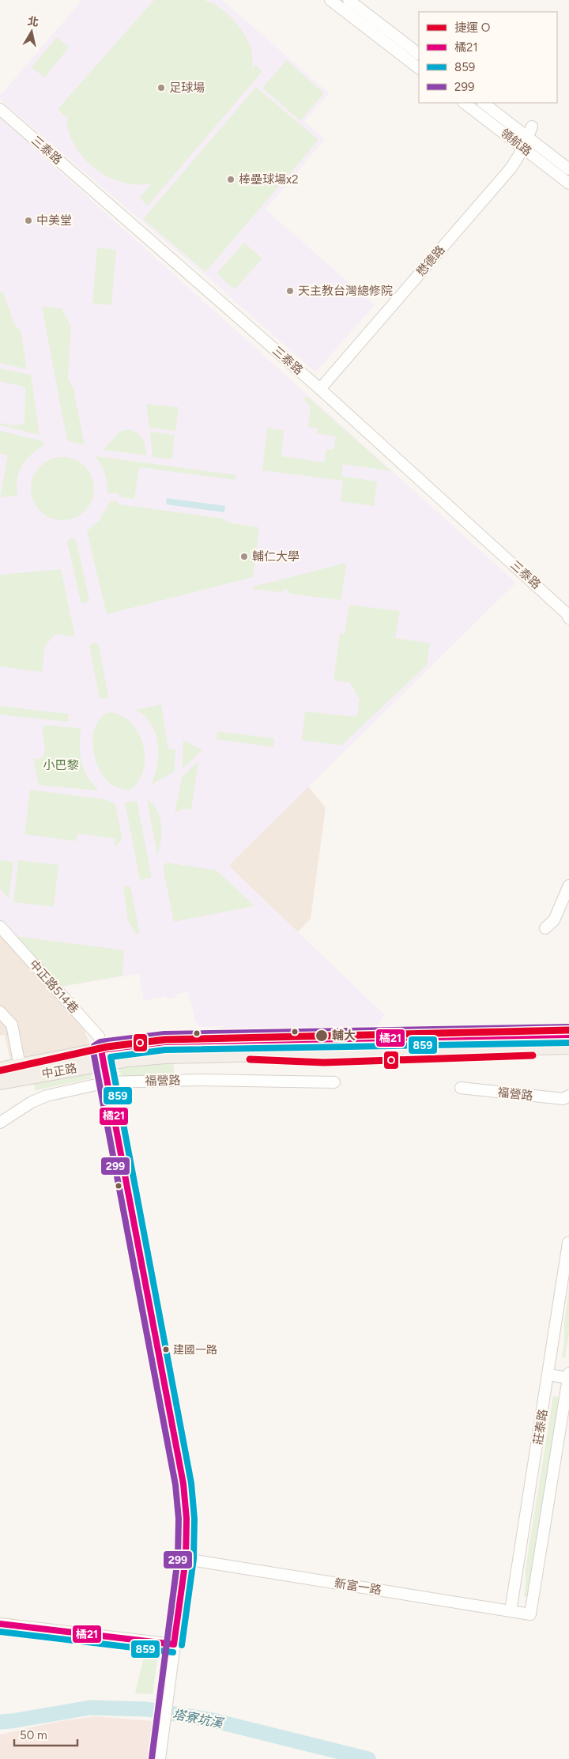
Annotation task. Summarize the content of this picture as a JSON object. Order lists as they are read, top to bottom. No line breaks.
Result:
{"streets":{"main road":["中正路"],"street":["領航路","三泰路","懋德路","中正路514巷","福營路","莊泰路","新富一路"]},"crossings":[["領航路","懋德路"],["三泰路","懋德路"],["中正路514巷","中正路"],["莊泰路","新富一路"]],"water":["塔寮坑溪"],"parks":["小巴黎"],"places":["足球場","棒壘球場x2","中美堂","天主教台灣總修院","輔仁大學","輔大","建國一路"],"lines":["transit line 299","metro line O","transit line 橘21","transit line 859"],"legend":["捷運 O","橘21","859","299"],"scale_bar":"50 m","north":"top"}
